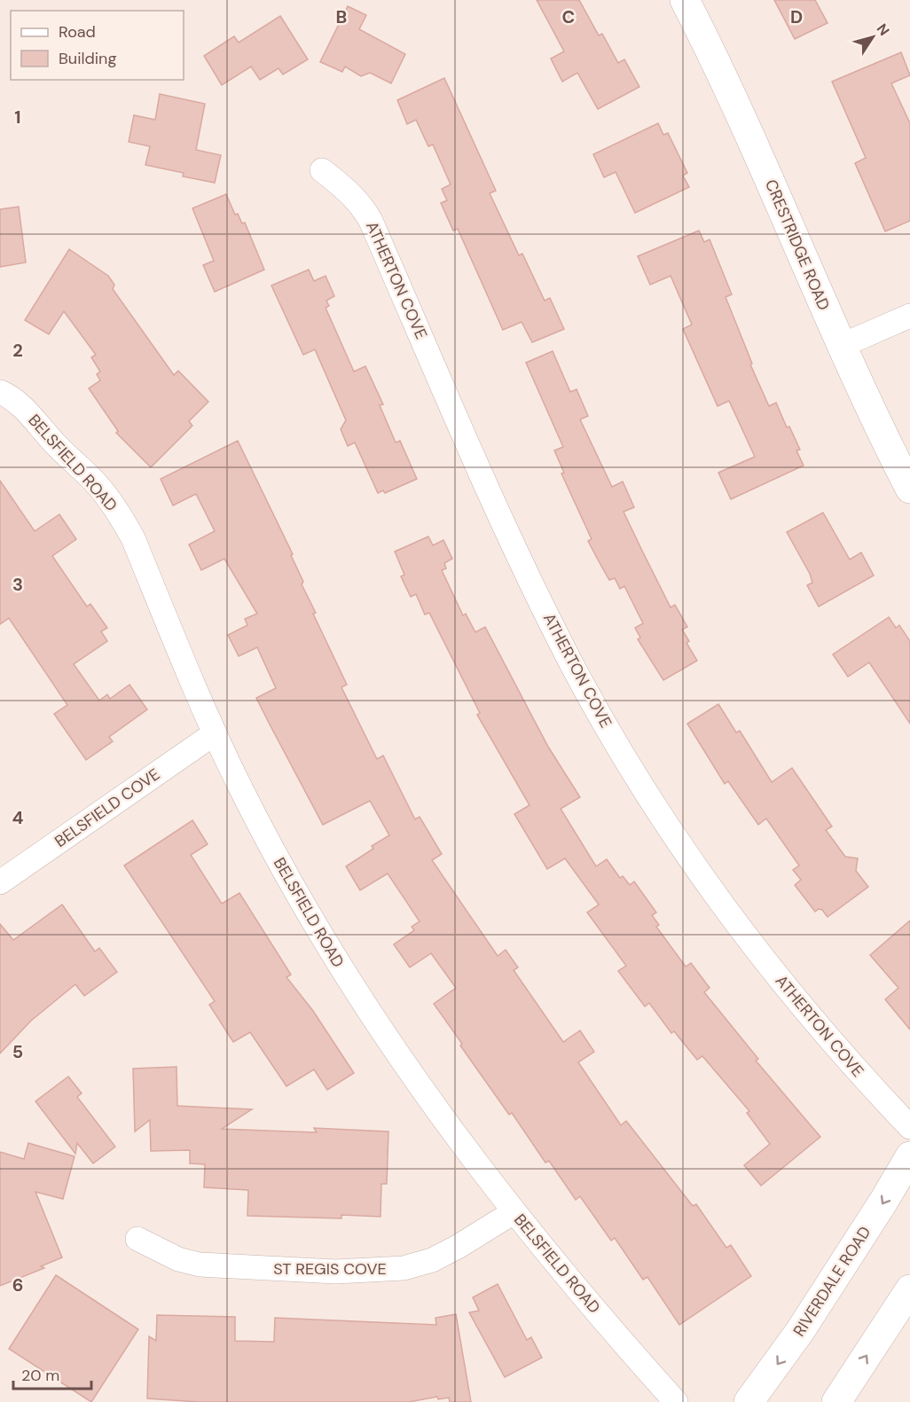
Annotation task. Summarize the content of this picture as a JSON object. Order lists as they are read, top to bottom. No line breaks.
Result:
{"streets":{"street":["CRESTRIDGE ROAD","ATHERTON COVE","BELSFIELD ROAD","BELSFIELD COVE","ST REGIS COVE","RIVERDALE ROAD"]},"crossings":[["BELSFIELD ROAD","BELSFIELD COVE"],["BELSFIELD ROAD","ST REGIS COVE"]],"legend":["Road","Building"],"scale_bar":"20 m","north":"top right","grid":{"columns":["B","C","D"],"rows":["1","2","3","4","5","6"]}}
